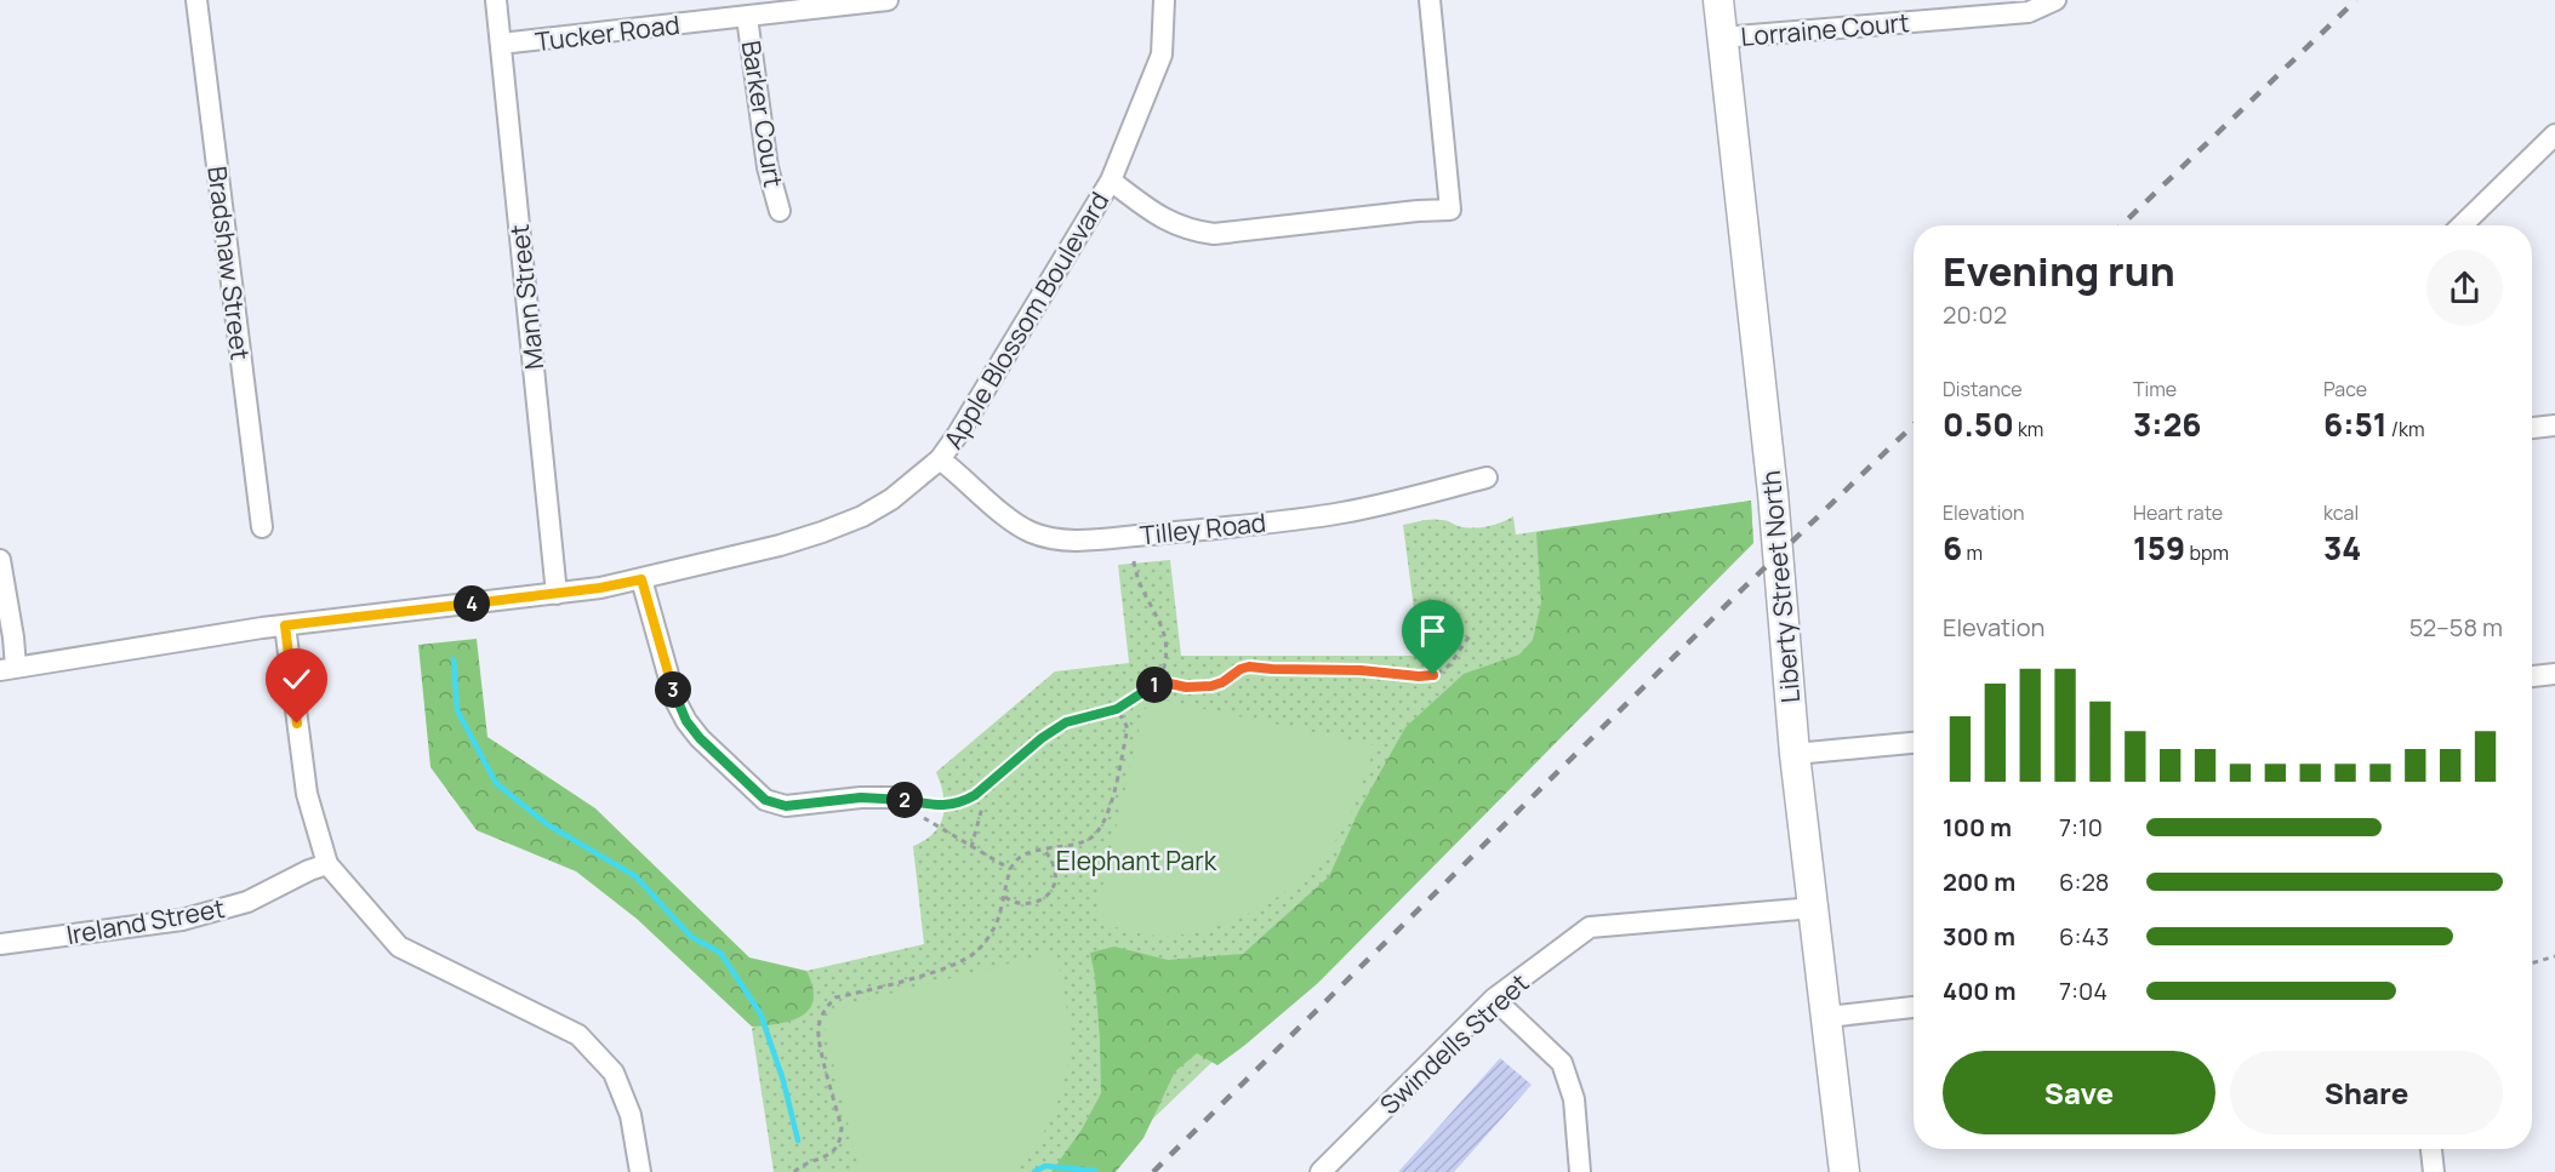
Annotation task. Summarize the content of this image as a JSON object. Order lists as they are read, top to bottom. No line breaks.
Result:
{"streets":{"main road":["Liberty Street North"],"street":["Lorraine Court","Tucker Road","Barker Court","Bradshaw Street","Mann Street","Apple Blossom Boulevard","Tilley Road","Ireland Street","Swindells Street"]},"crossings":[["Lorraine Court","Liberty Street North"],["Tucker Road","Barker Court"],["Tucker Road","Mann Street"],["Mann Street","Apple Blossom Boulevard"],["Apple Blossom Boulevard","Tilley Road"],["Liberty Street North","Swindells Street"]],"parks":["Elephant Park"],"page":{"heading":["Evening run","20:02"],"stats":[["Distance","0.50 km"],["Time","3:26"],["Pace","6:51 /km"],["Elevation","6 m"],["Heart rate","159 bpm"],["kcal","34"]],"pins":["4","1","3","2"],"chart":["Elevation","52–58 m"],"list":[{"name":"100 m","note":"7:10"},{"name":"200 m","note":"6:28"},{"name":"300 m","note":"6:43"},{"name":"400 m","note":"7:04"}],"buttons":["Save","Share"]}}
